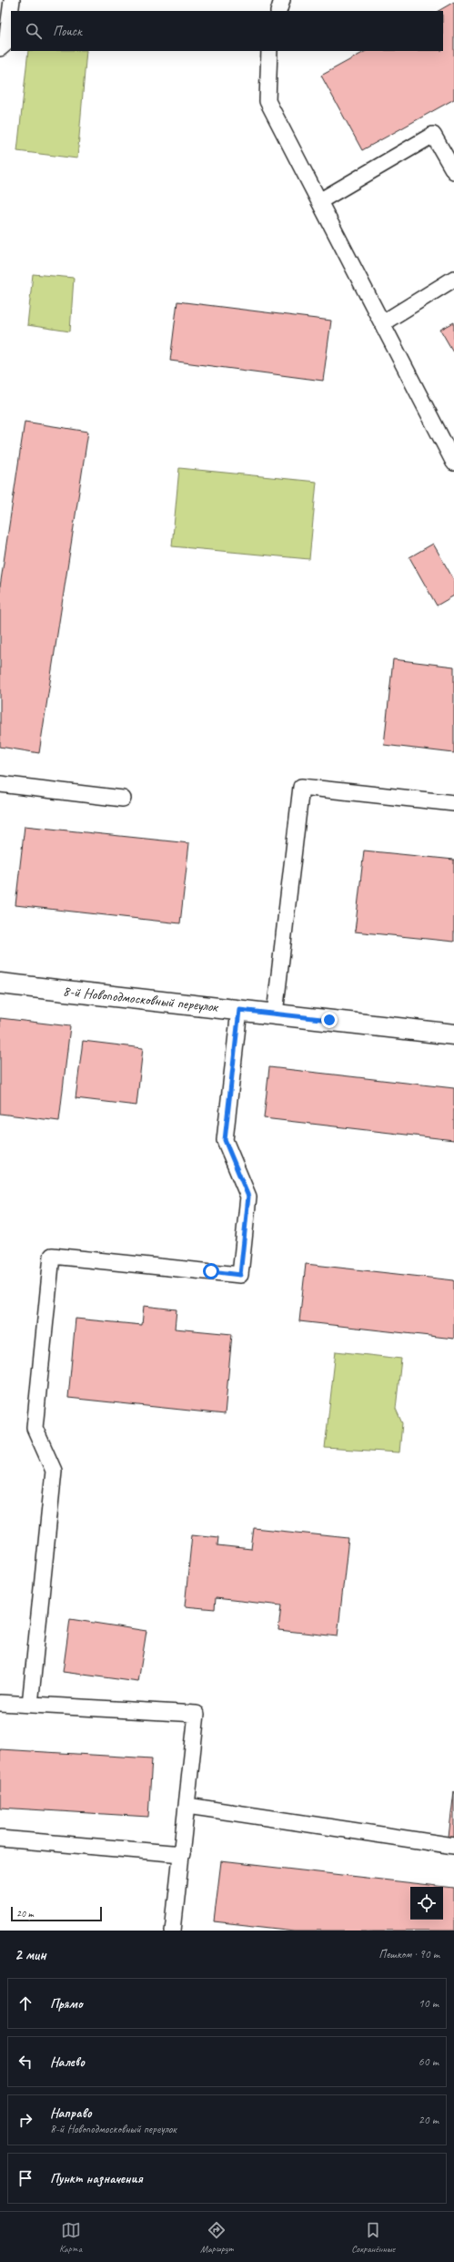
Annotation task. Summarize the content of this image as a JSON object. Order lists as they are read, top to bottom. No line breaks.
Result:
{"streets":{"street":["8-й Новоподмосковный переулок"]},"scale_bar":"20 m","page":{"search":"Поиск","scale":"20 m","heading":["2 мин","Пешком · 90 m"],"list":[["Прямо","10 m"],["Налево","60 m"],["Направо","8-й Новоподмосковный переулок","20 m"],"Пункт назначения"],"nav":["Карта","Маршрут","Сохранённые"]}}
